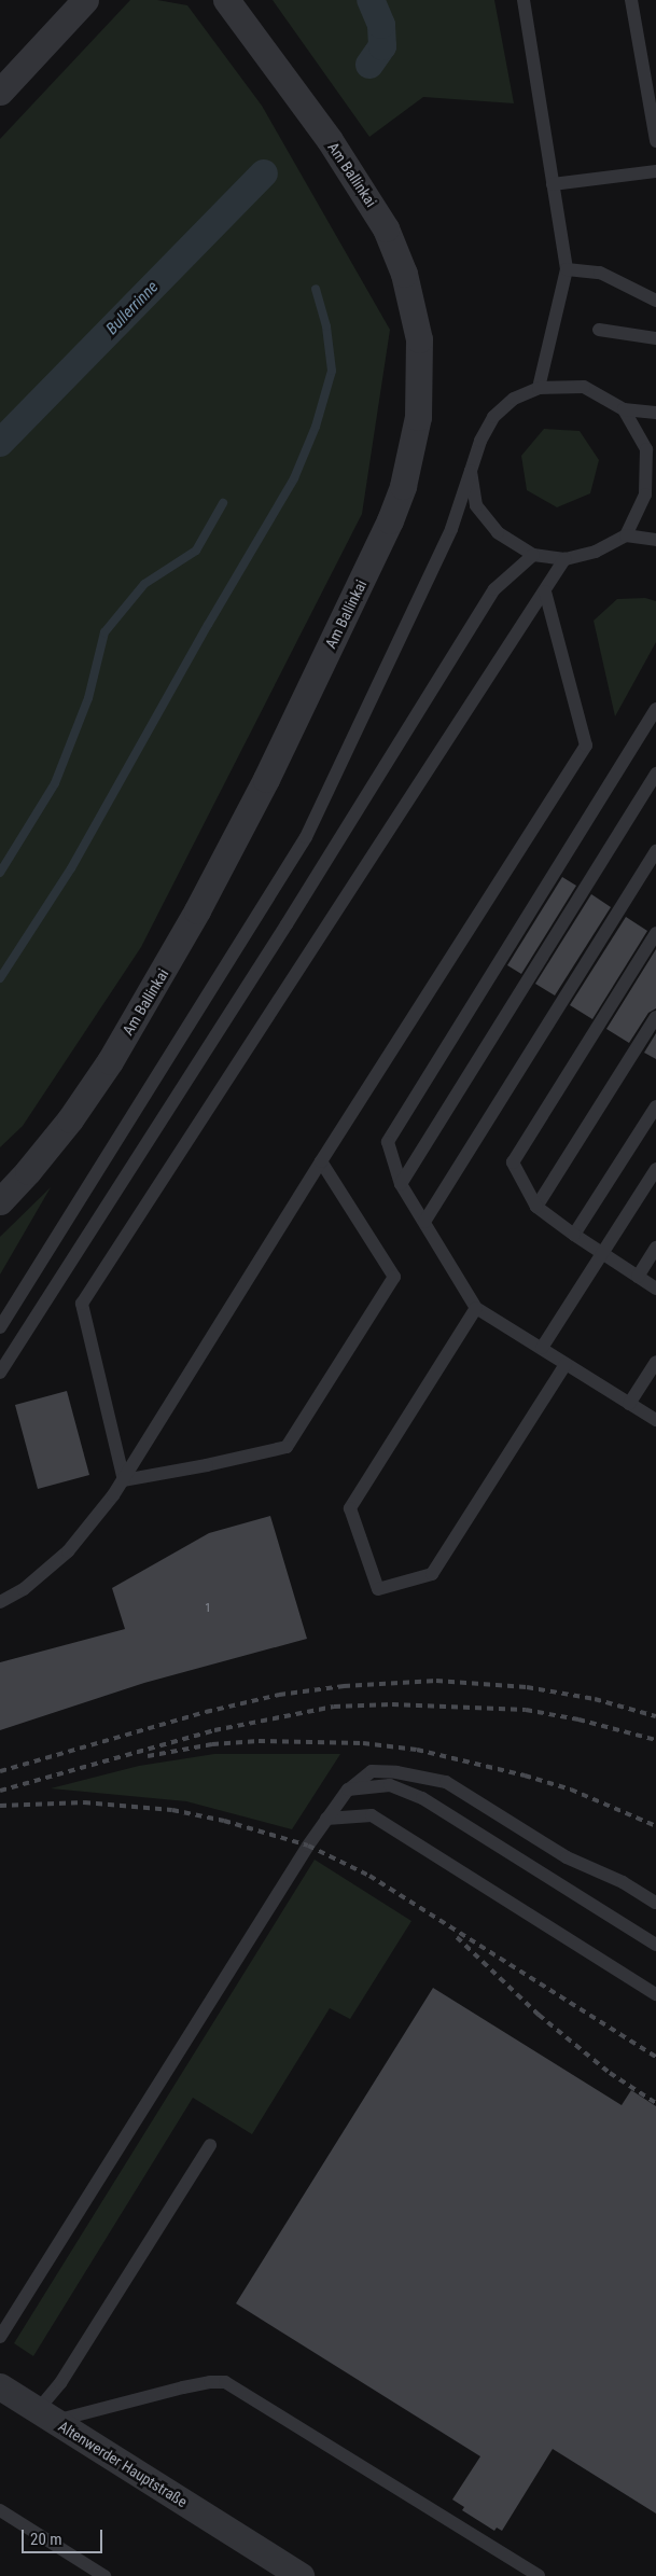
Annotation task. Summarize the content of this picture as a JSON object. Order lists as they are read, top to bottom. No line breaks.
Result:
{"streets":{"street":["Am Ballinkai","Altenwerder Hauptstraße"]},"water":["Bullerrinne"],"house_numbers":["1"],"scale_bar":"20 m"}
